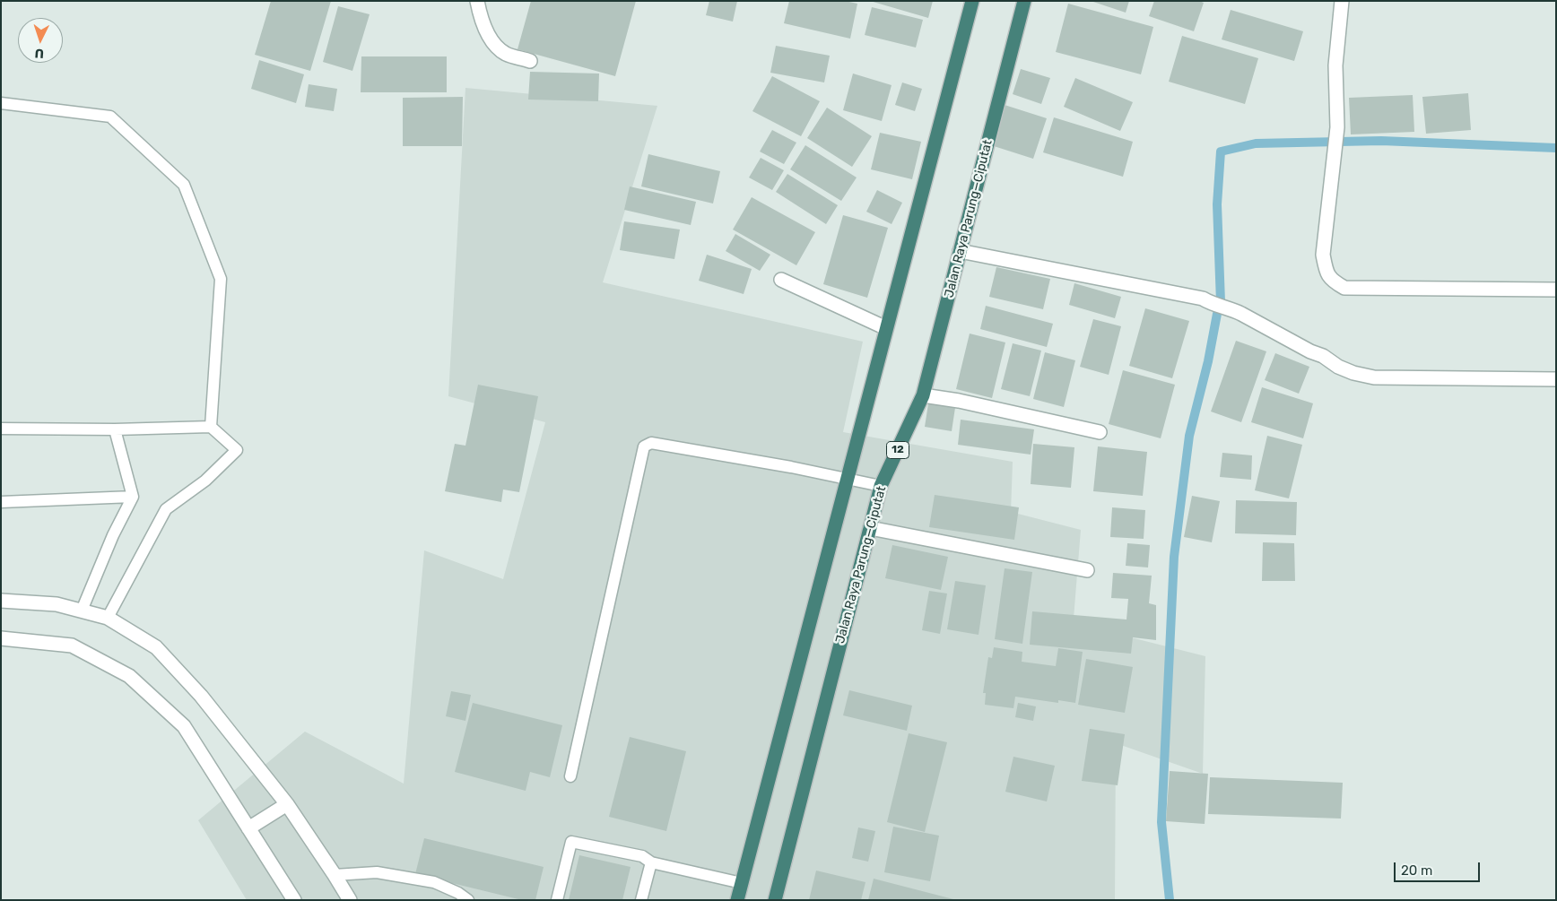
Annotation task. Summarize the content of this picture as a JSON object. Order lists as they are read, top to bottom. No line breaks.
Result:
{"streets":{"highway":["Jalan Raya Parung—Ciputat","12"]},"scale_bar":"20 m","north":"bottom"}
